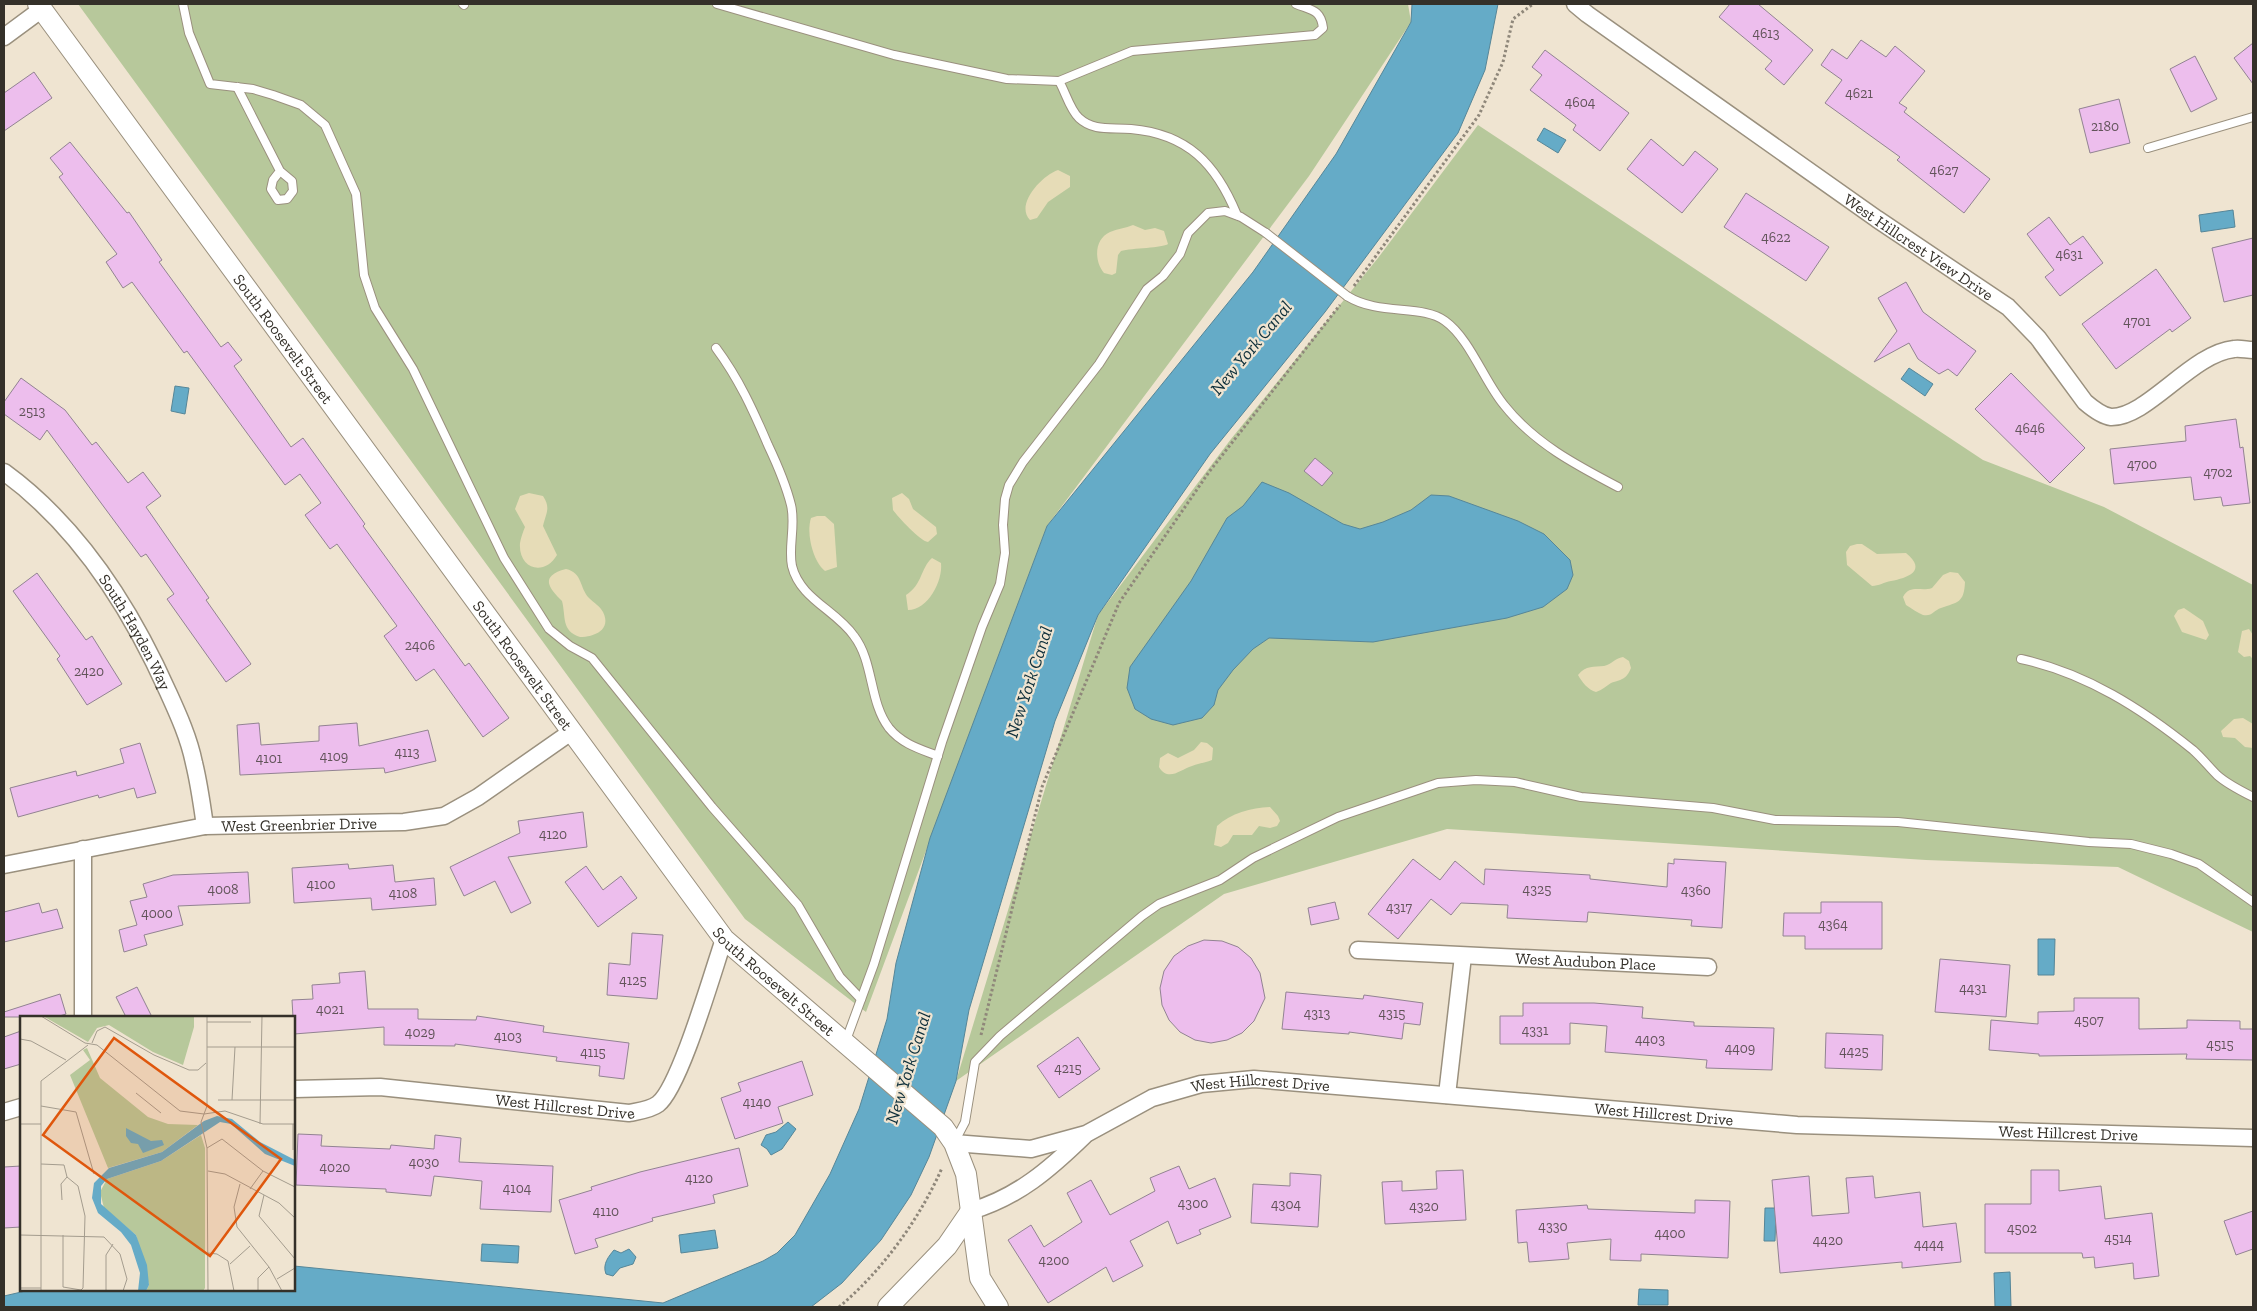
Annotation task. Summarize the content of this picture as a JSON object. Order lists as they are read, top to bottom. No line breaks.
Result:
{"streets":{"street":["West Hillcrest View Drive","South Roosevelt Street","South Hayden Way","West Greenbrier Drive","West Audubon Place","West Hillcrest Drive"]},"crossings":[["South Roosevelt Street","West Greenbrier Drive"],["South Roosevelt Street","West Hillcrest Drive"],["South Hayden Way","West Greenbrier Drive"]],"water":["New York Canal"],"house_numbers":["4613","4621","4604","2180","4627","4622","4631","4701","2513","4646","4700","4702","2406","2420","4113","4109","4101","4120","4100","4008","4325","4360","4108","4317","4000","4364","4125","4431","4021","4313","4315","4507","4331","4029","4103","4403","4515","4409","4425","4115","4215","4140","4030","4020","4120","4104","4300","4304","4320","4110","4330","4502","4400","4514","4420","4444","4200"]}
